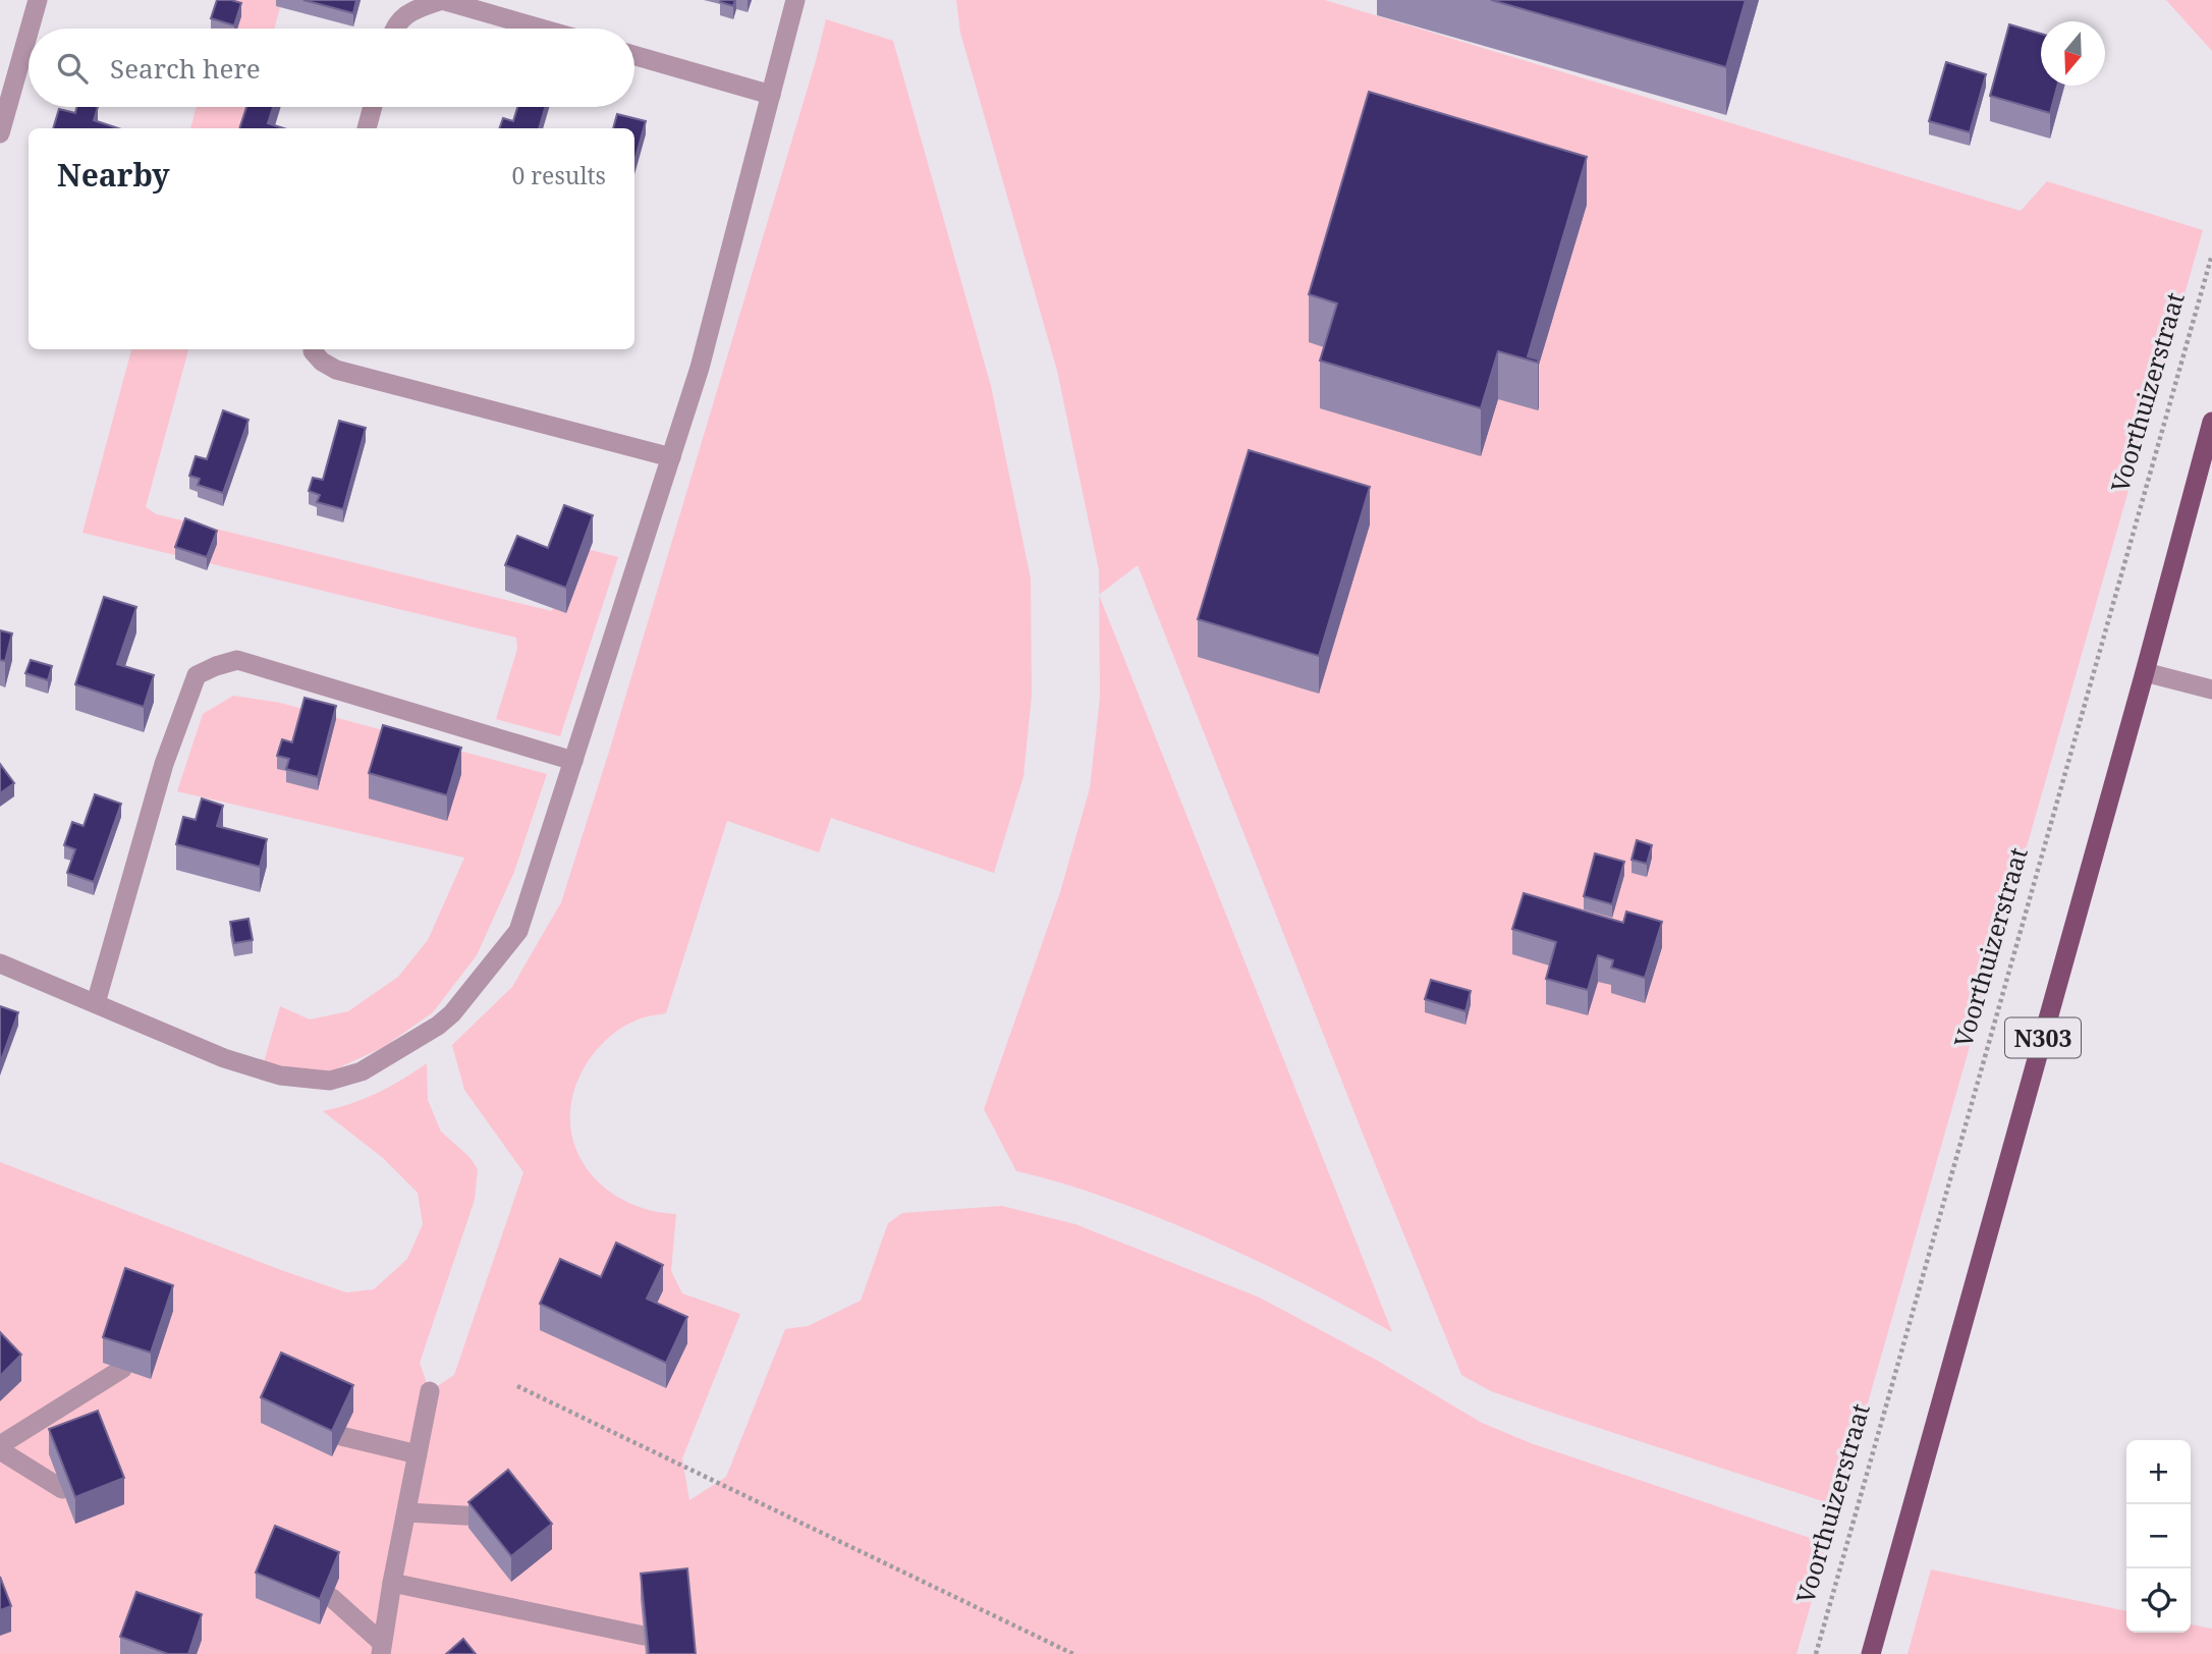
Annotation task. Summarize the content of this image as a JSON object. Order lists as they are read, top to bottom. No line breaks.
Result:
{"streets":{"main road":["N303"],"path":["Voorthuizerstraat"]},"north":"bottom","page":{"search":"Search here","heading":["Nearby","0 results"],"map_buttons":["+","−"]}}
